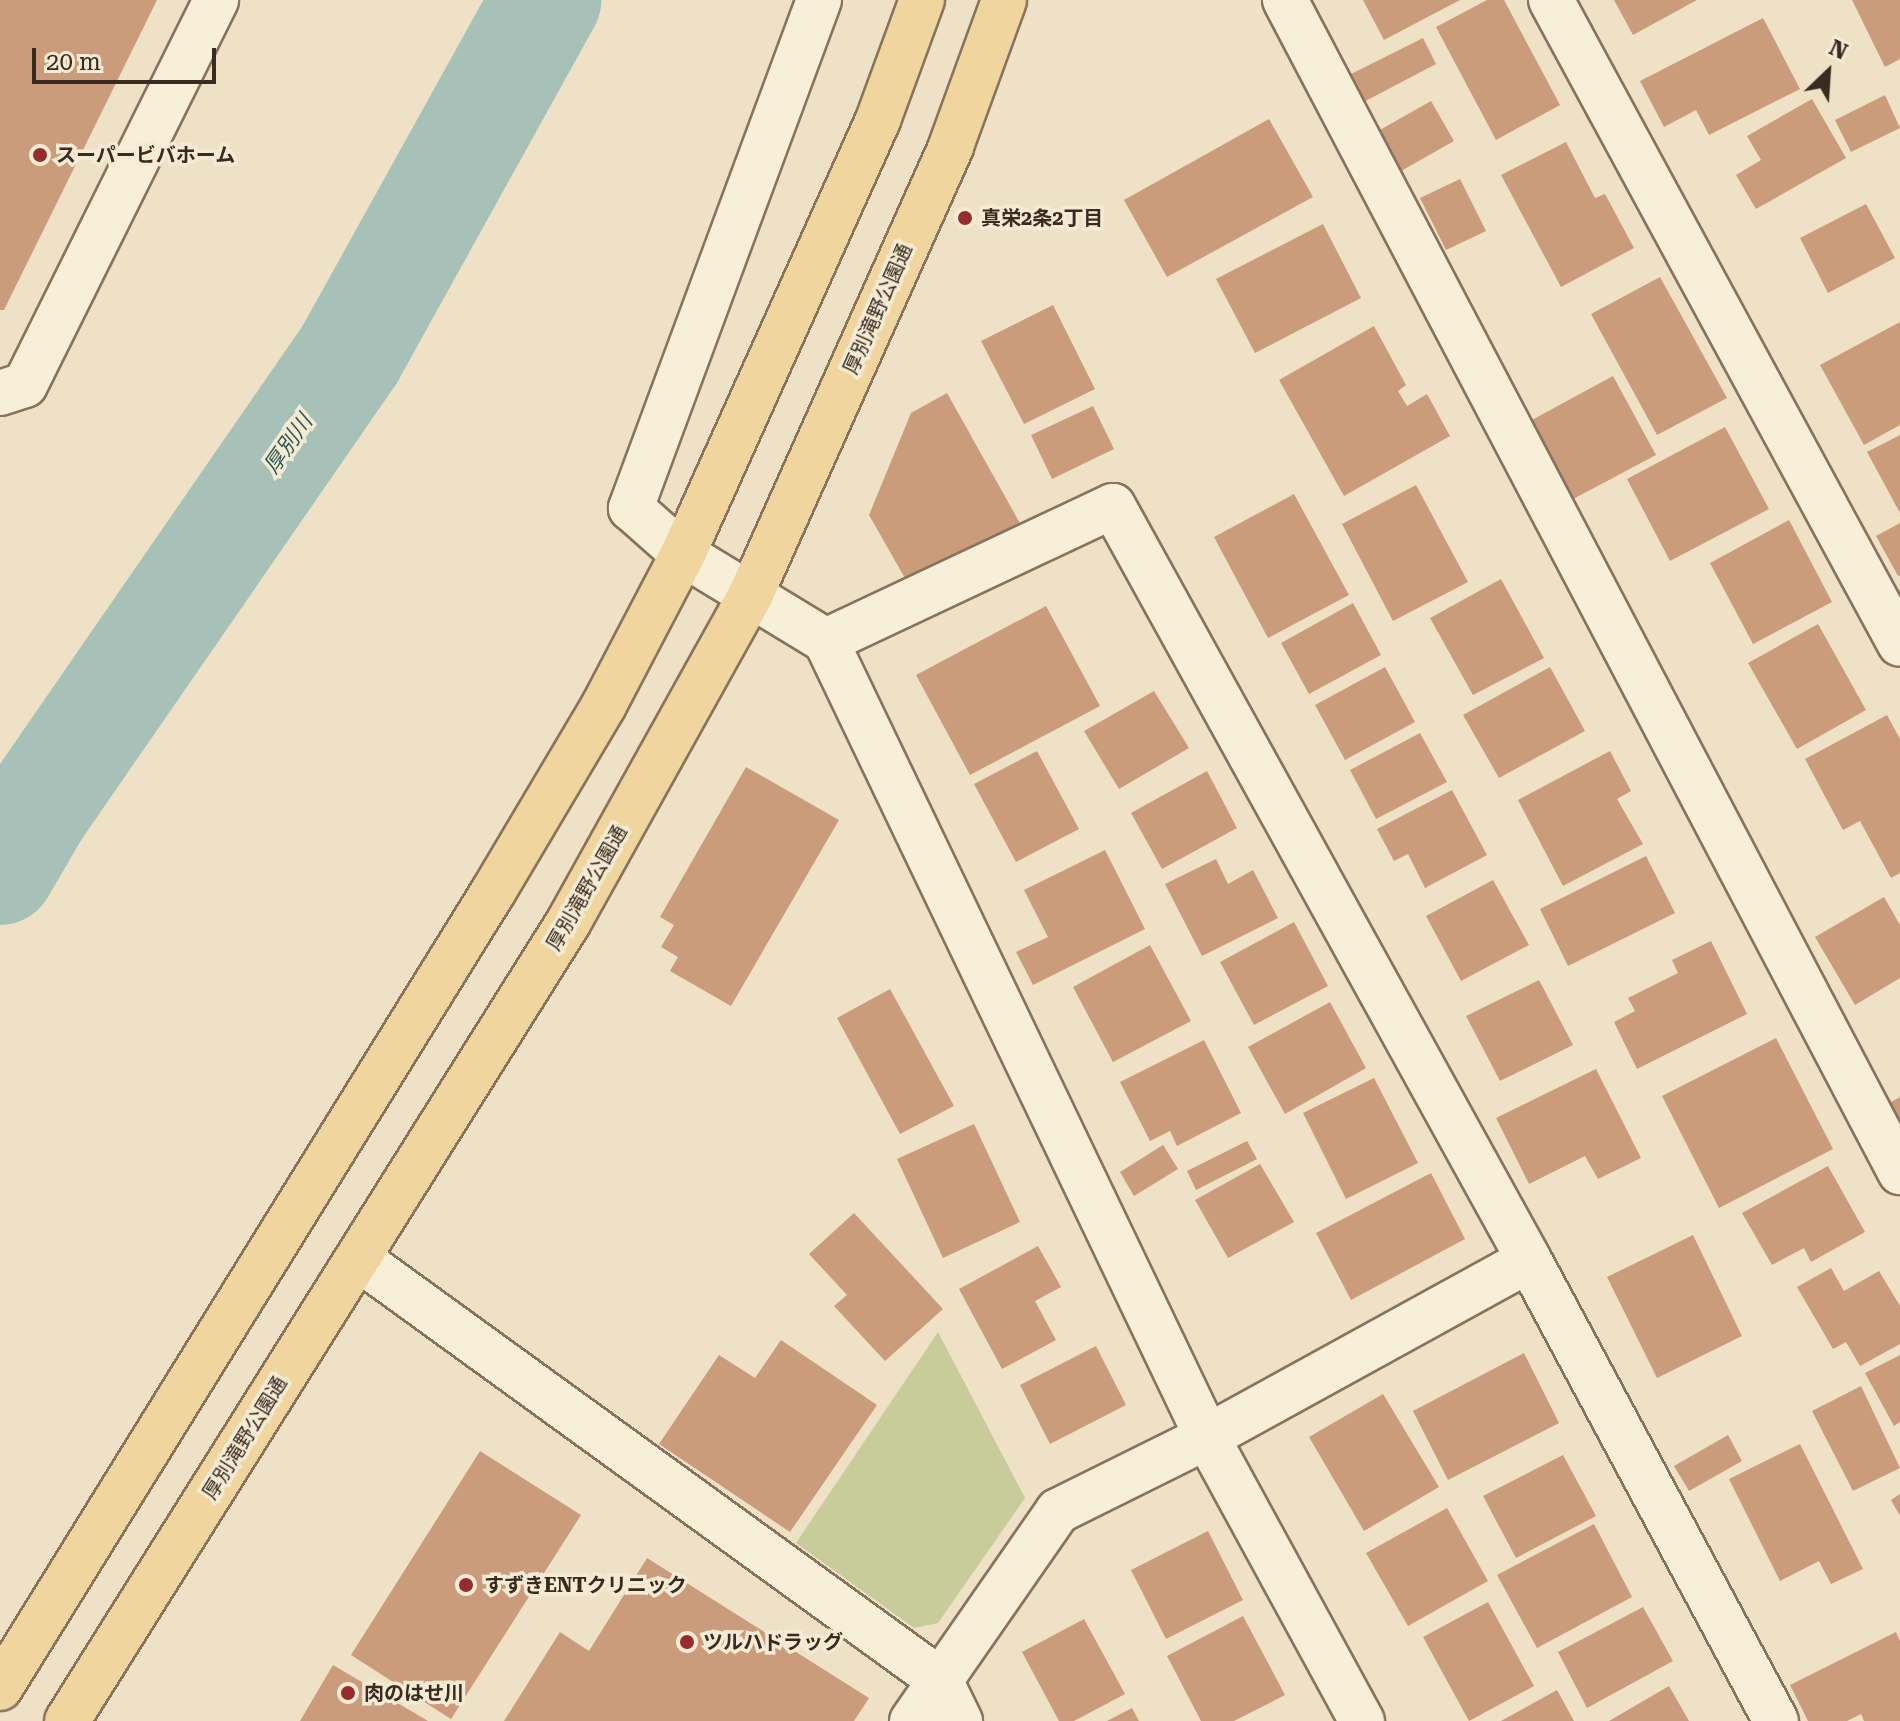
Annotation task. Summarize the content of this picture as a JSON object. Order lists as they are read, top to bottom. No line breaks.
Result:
{"streets":{"main road":["厚別滝野公園通"]},"water":["厚別川"],"places":["スーパービバホーム","真栄2条2丁目","すずきENTクリニック","ツルハドラッグ","肉のはせ川"],"scale_bar":"20 m","north":"top right"}
